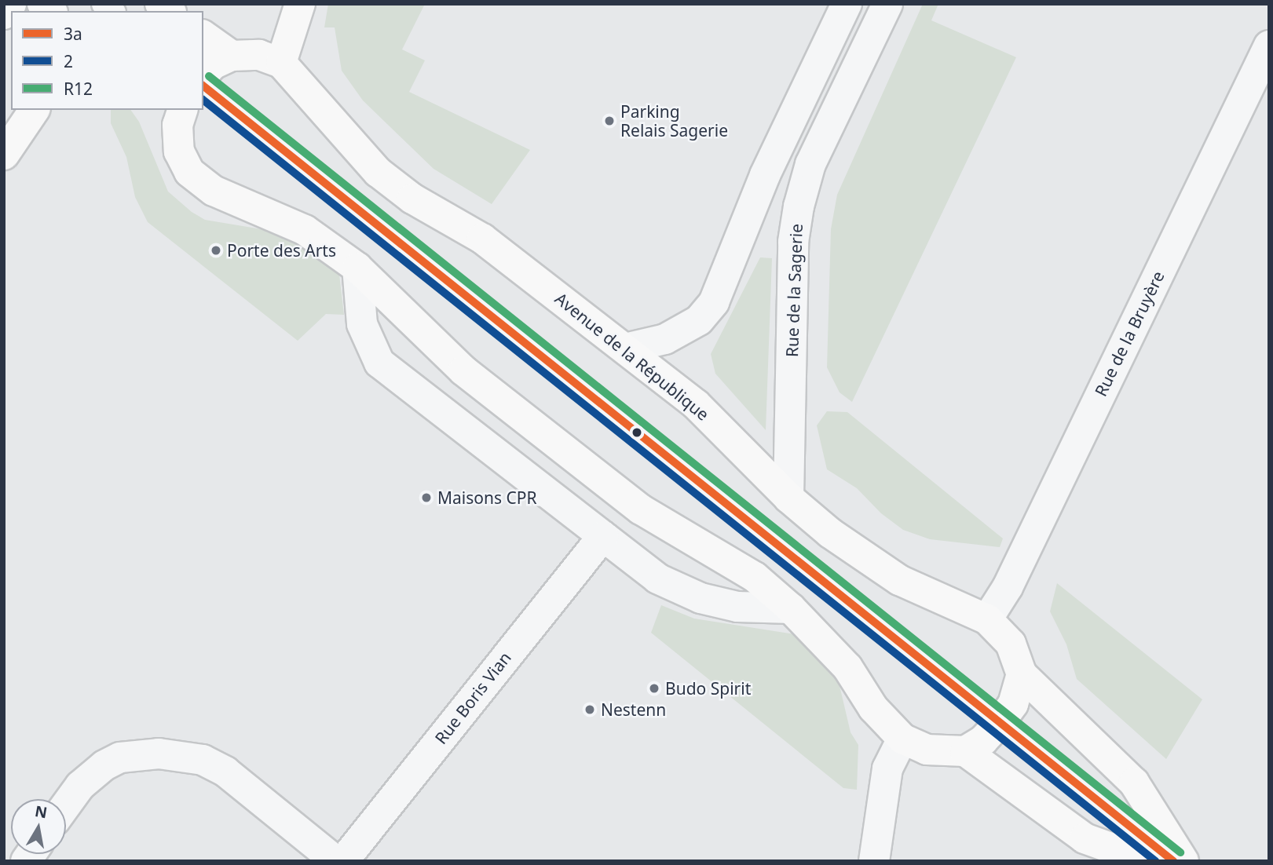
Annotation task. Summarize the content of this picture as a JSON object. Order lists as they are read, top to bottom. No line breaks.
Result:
{"streets":{"main road":["Avenue de la République"],"street":["Rue de la Sagerie","Rue de la Bruyère","Rue Boris Vian"]},"crossings":[["Rue de la Sagerie","Avenue de la République"],["Rue de la Bruyère","Avenue de la République"]],"places":["Parking Relais Sagerie","Porte des Arts","Maisons CPR","Budo Spirit","Nestenn"],"lines":["transit line R12","transit line 3a","transit line 2"],"legend":["3a","2","R12"],"north":"top"}
